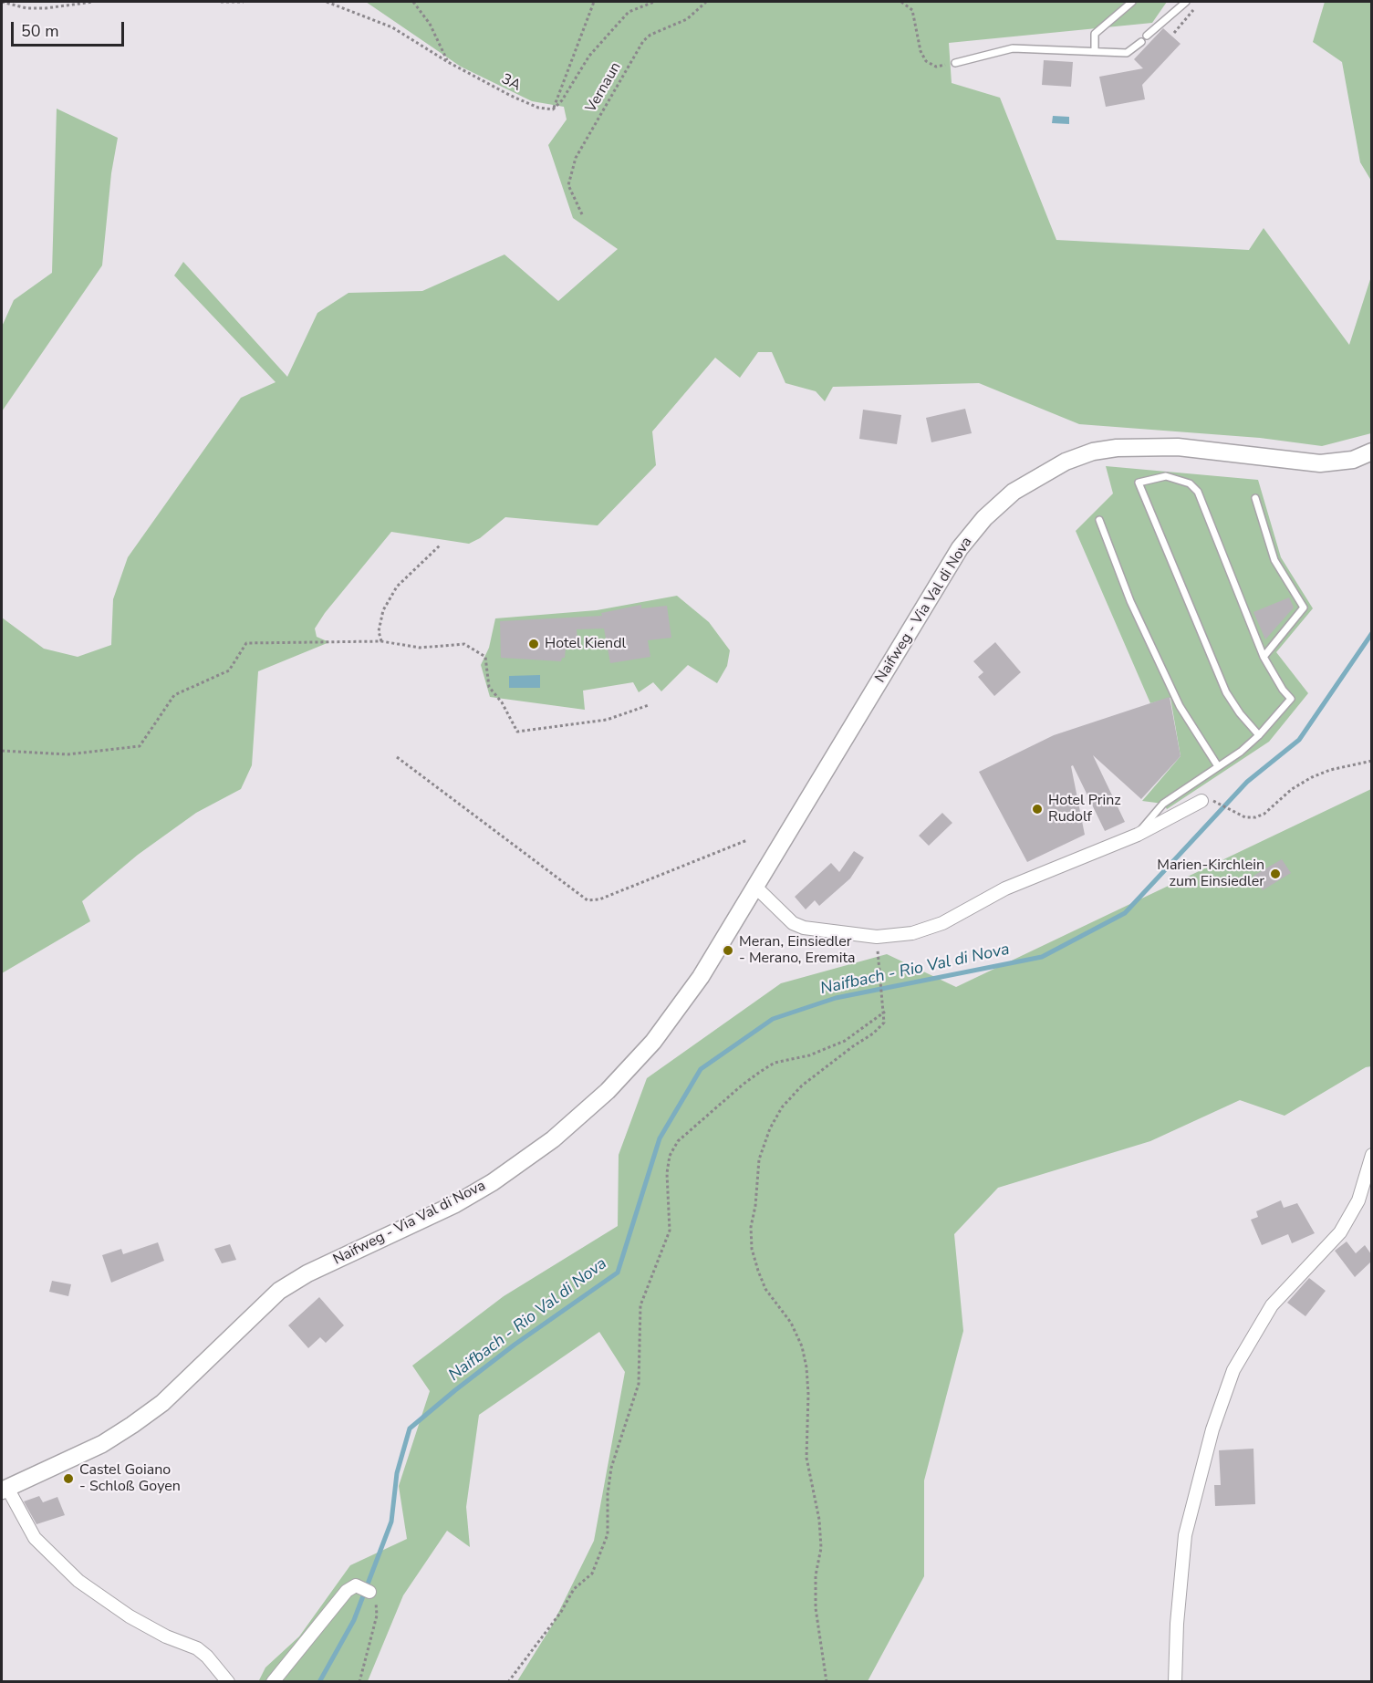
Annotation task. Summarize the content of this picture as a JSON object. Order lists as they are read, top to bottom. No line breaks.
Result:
{"streets":{"main road":["Naifweg - Via Val di Nova"],"path":["3A","Vernaun"]},"water":["Naifbach - Rio Val di Nova"],"places":["Hotel Kiendl","Hotel Prinz Rudolf","Marien-Kirchlein zum Einsiedler","Meran, Einsiedler - Merano, Eremita","Castel Goiano - Schloß Goyen"],"scale_bar":"50 m"}
